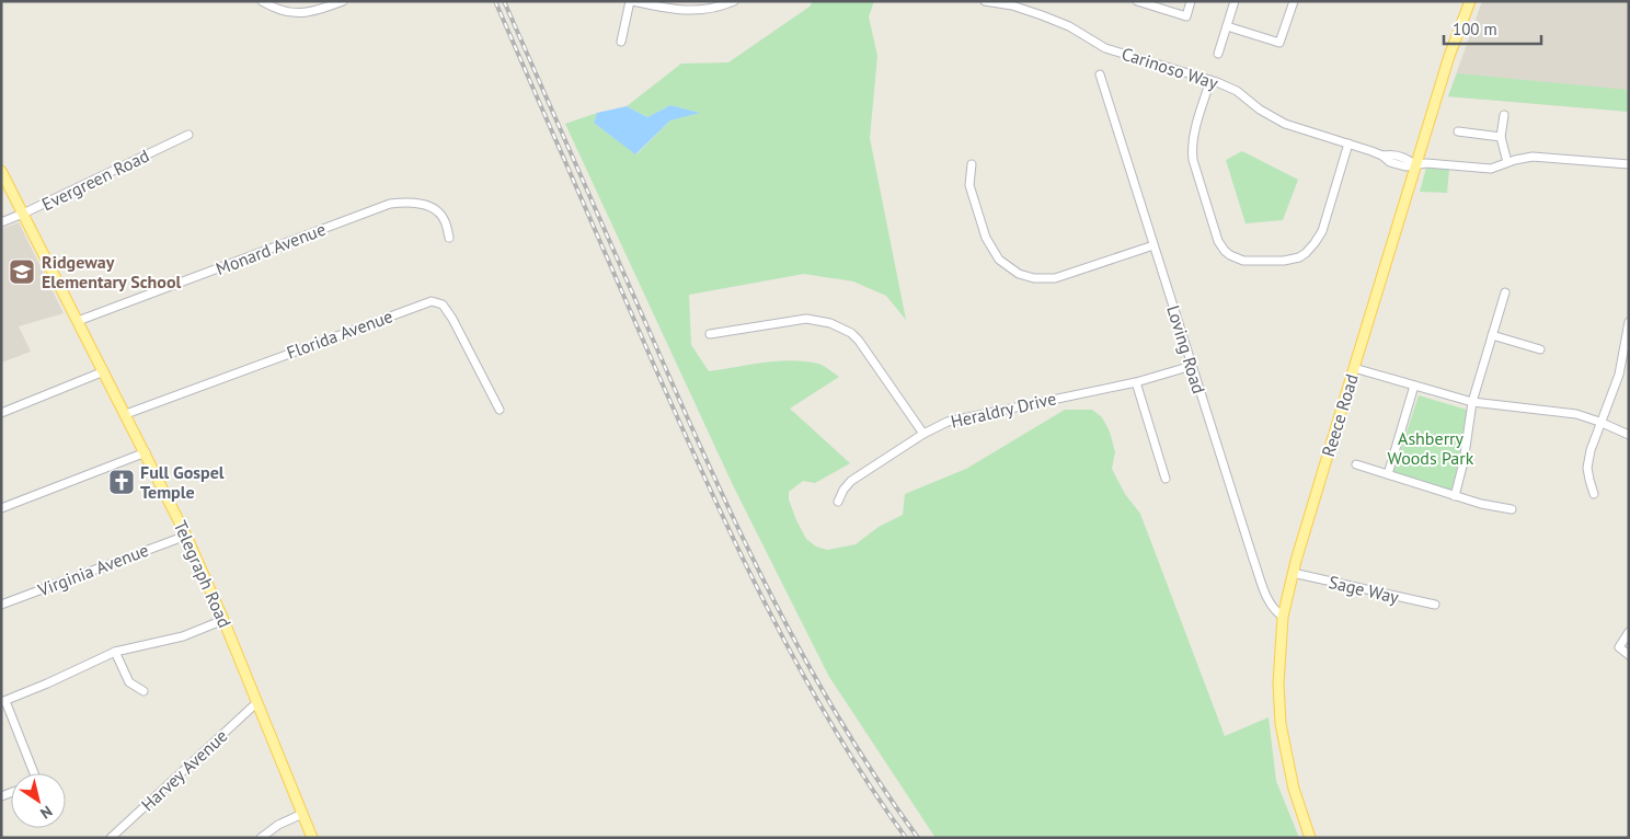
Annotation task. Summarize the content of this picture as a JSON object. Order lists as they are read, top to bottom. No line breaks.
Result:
{"streets":{"main road":["Reece Road","Telegraph Road"],"street":["Carinoso Way","Evergreen Road","Monard Avenue","Florida Avenue","Loving Road","Heraldry Drive","Virginia Avenue","Sage Way","Harvey Avenue"]},"crossings":[["Carinoso Way","Reece Road"],["Evergreen Road","Telegraph Road"],["Monard Avenue","Telegraph Road"],["Florida Avenue","Telegraph Road"],["Loving Road","Heraldry Drive"],["Loving Road","Reece Road"],["Reece Road","Sage Way"],["Virginia Avenue","Telegraph Road"],["Telegraph Road","Harvey Avenue"]],"parks":["Ashberry Woods Park"],"places":{"school or university":["Ridgeway Elementary School"],"church":["Full Gospel Temple"]},"scale_bar":"100 m","north":"bottom right"}
